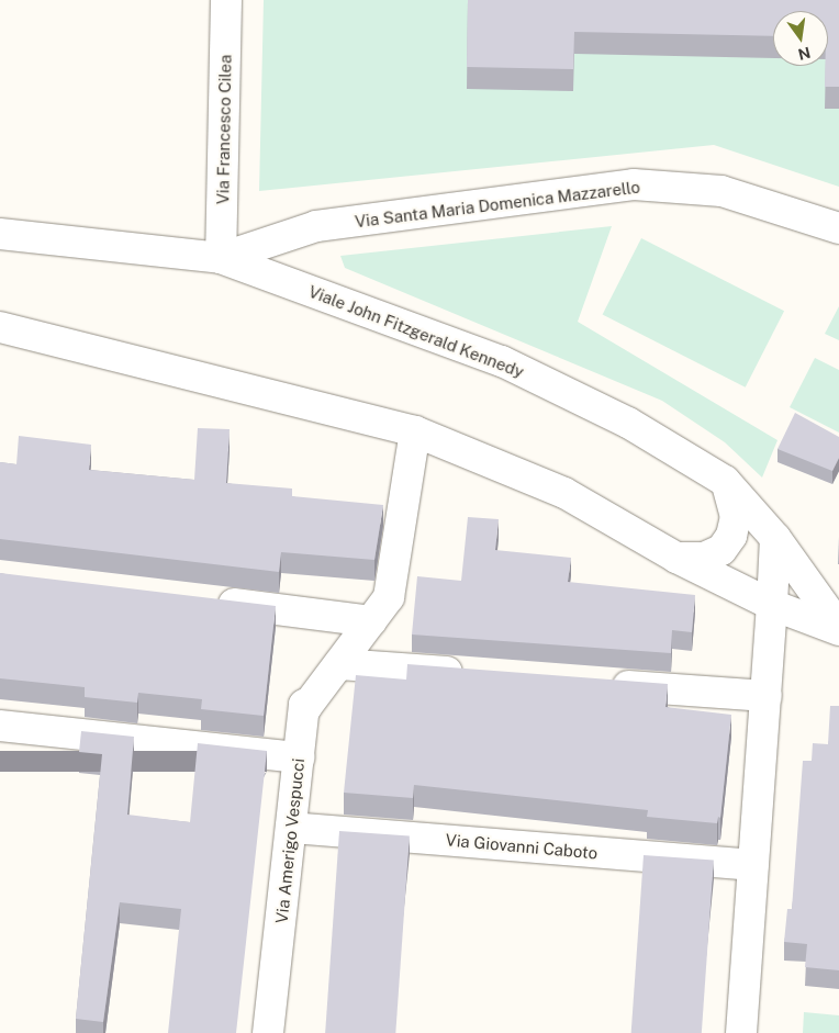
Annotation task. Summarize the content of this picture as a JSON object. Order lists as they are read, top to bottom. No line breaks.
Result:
{"streets":{"street":["Via Francesco Cilea","Via Santa Maria Domenica Mazzarello","Viale John Fitzgerald Kennedy","Via Amerigo Vespucci","Via Giovanni Caboto"]},"crossings":[["Via Francesco Cilea","Via Santa Maria Domenica Mazzarello"],["Via Francesco Cilea","Viale John Fitzgerald Kennedy"],["Via Santa Maria Domenica Mazzarello","Viale John Fitzgerald Kennedy"],["Viale John Fitzgerald Kennedy","Via Amerigo Vespucci"],["Via Amerigo Vespucci","Via Giovanni Caboto"]],"north":"bottom"}
